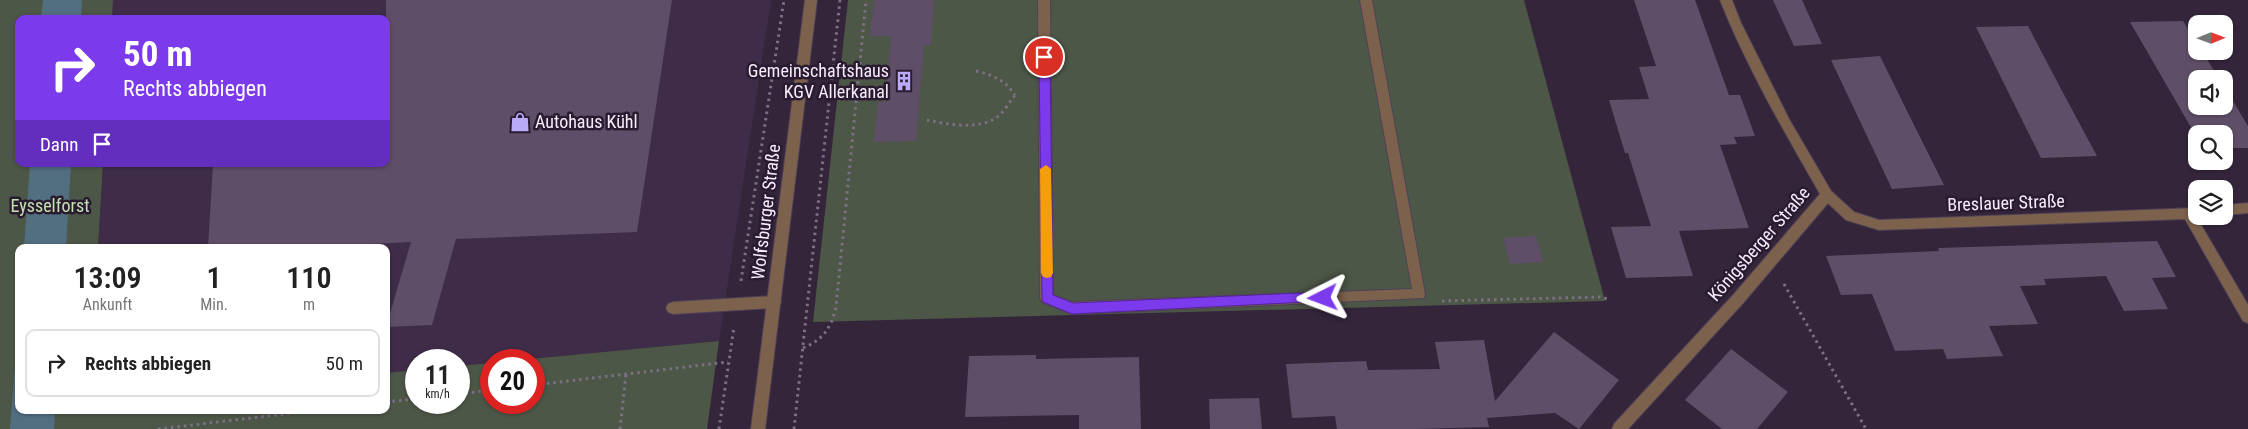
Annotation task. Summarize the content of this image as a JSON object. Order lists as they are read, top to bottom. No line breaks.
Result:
{"streets":{"street":["Breslauer Straße","Wolfsburger Straße","Königsberger Straße"]},"crossings":[["Breslauer Straße","Königsberger Straße"]],"parks":["Eysselforst"],"places":{"building":["Gemeinschaftshaus KGV Allerkanal"],"shop":["Autohaus Kühl"]},"north":"right","page":{"turn":["50 m","Rechts abbiegen"],"then":"Dann","eta":["13:09","Ankunft","1","Min.","110","m"],"list":[{"name":"Rechts abbiegen","value":"50 m"}],"speed":"11 km/h","limit":"20"}}
